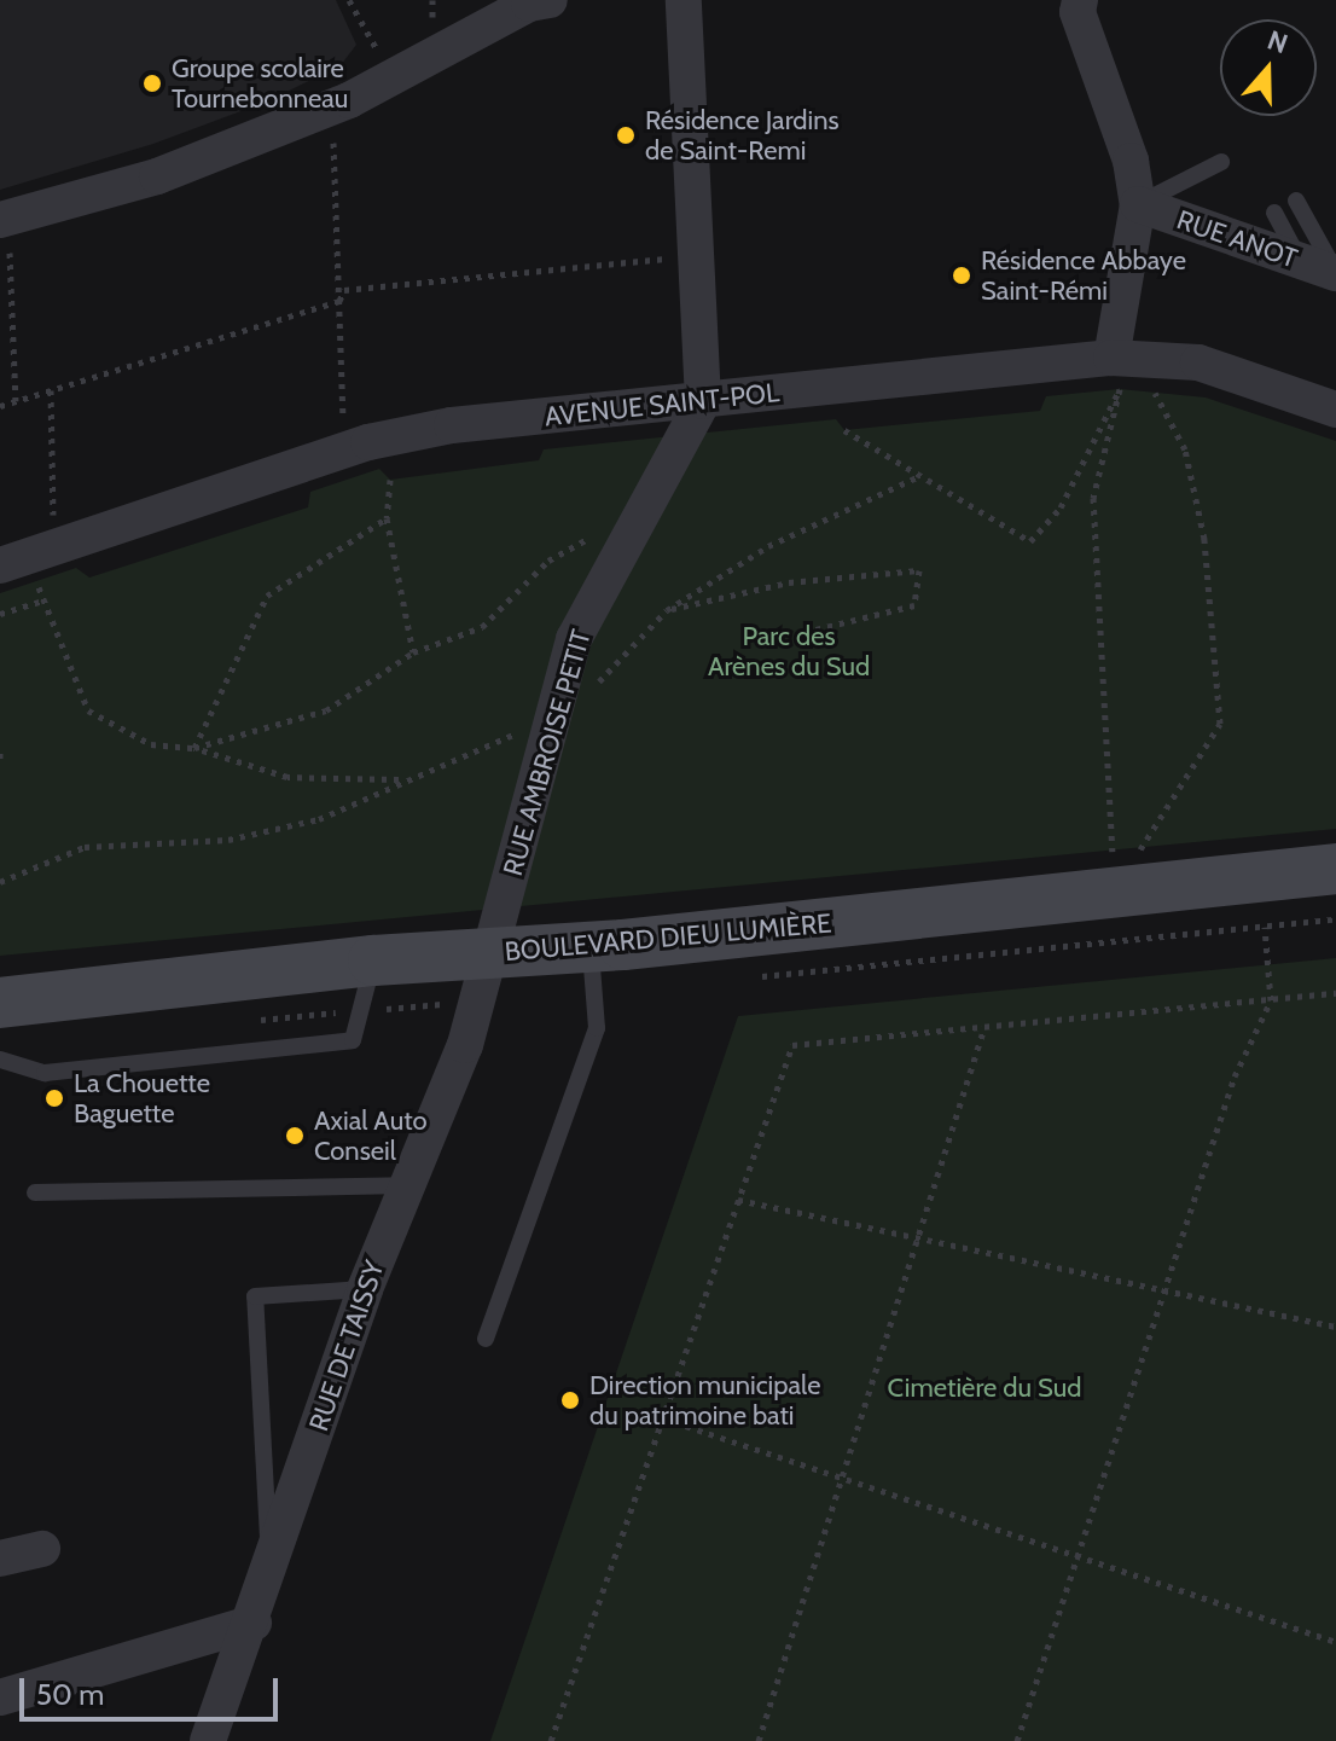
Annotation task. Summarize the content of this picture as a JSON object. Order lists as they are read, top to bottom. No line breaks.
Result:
{"streets":{"main road":["BOULEVARD DIEU LUMIÈRE"],"street":["RUE ANOT","AVENUE SAINT-POL","RUE AMBROISE PETIT","RUE DE TAISSY"]},"crossings":[["AVENUE SAINT-POL","RUE AMBROISE PETIT"],["RUE AMBROISE PETIT","BOULEVARD DIEU LUMIÈRE"],["RUE AMBROISE PETIT","RUE DE TAISSY"],["BOULEVARD DIEU LUMIÈRE","RUE DE TAISSY"]],"parks":["Parc des Arènes du Sud","Cimetière du Sud"],"places":["Groupe scolaire Tournebonneau","Résidence Jardins de Saint-Remi","Résidence Abbaye Saint-Rémi","La Chouette Baguette","Axial Auto Conseil","Direction municipale du patrimoine bati"],"scale_bar":"50 m","north":"top"}
